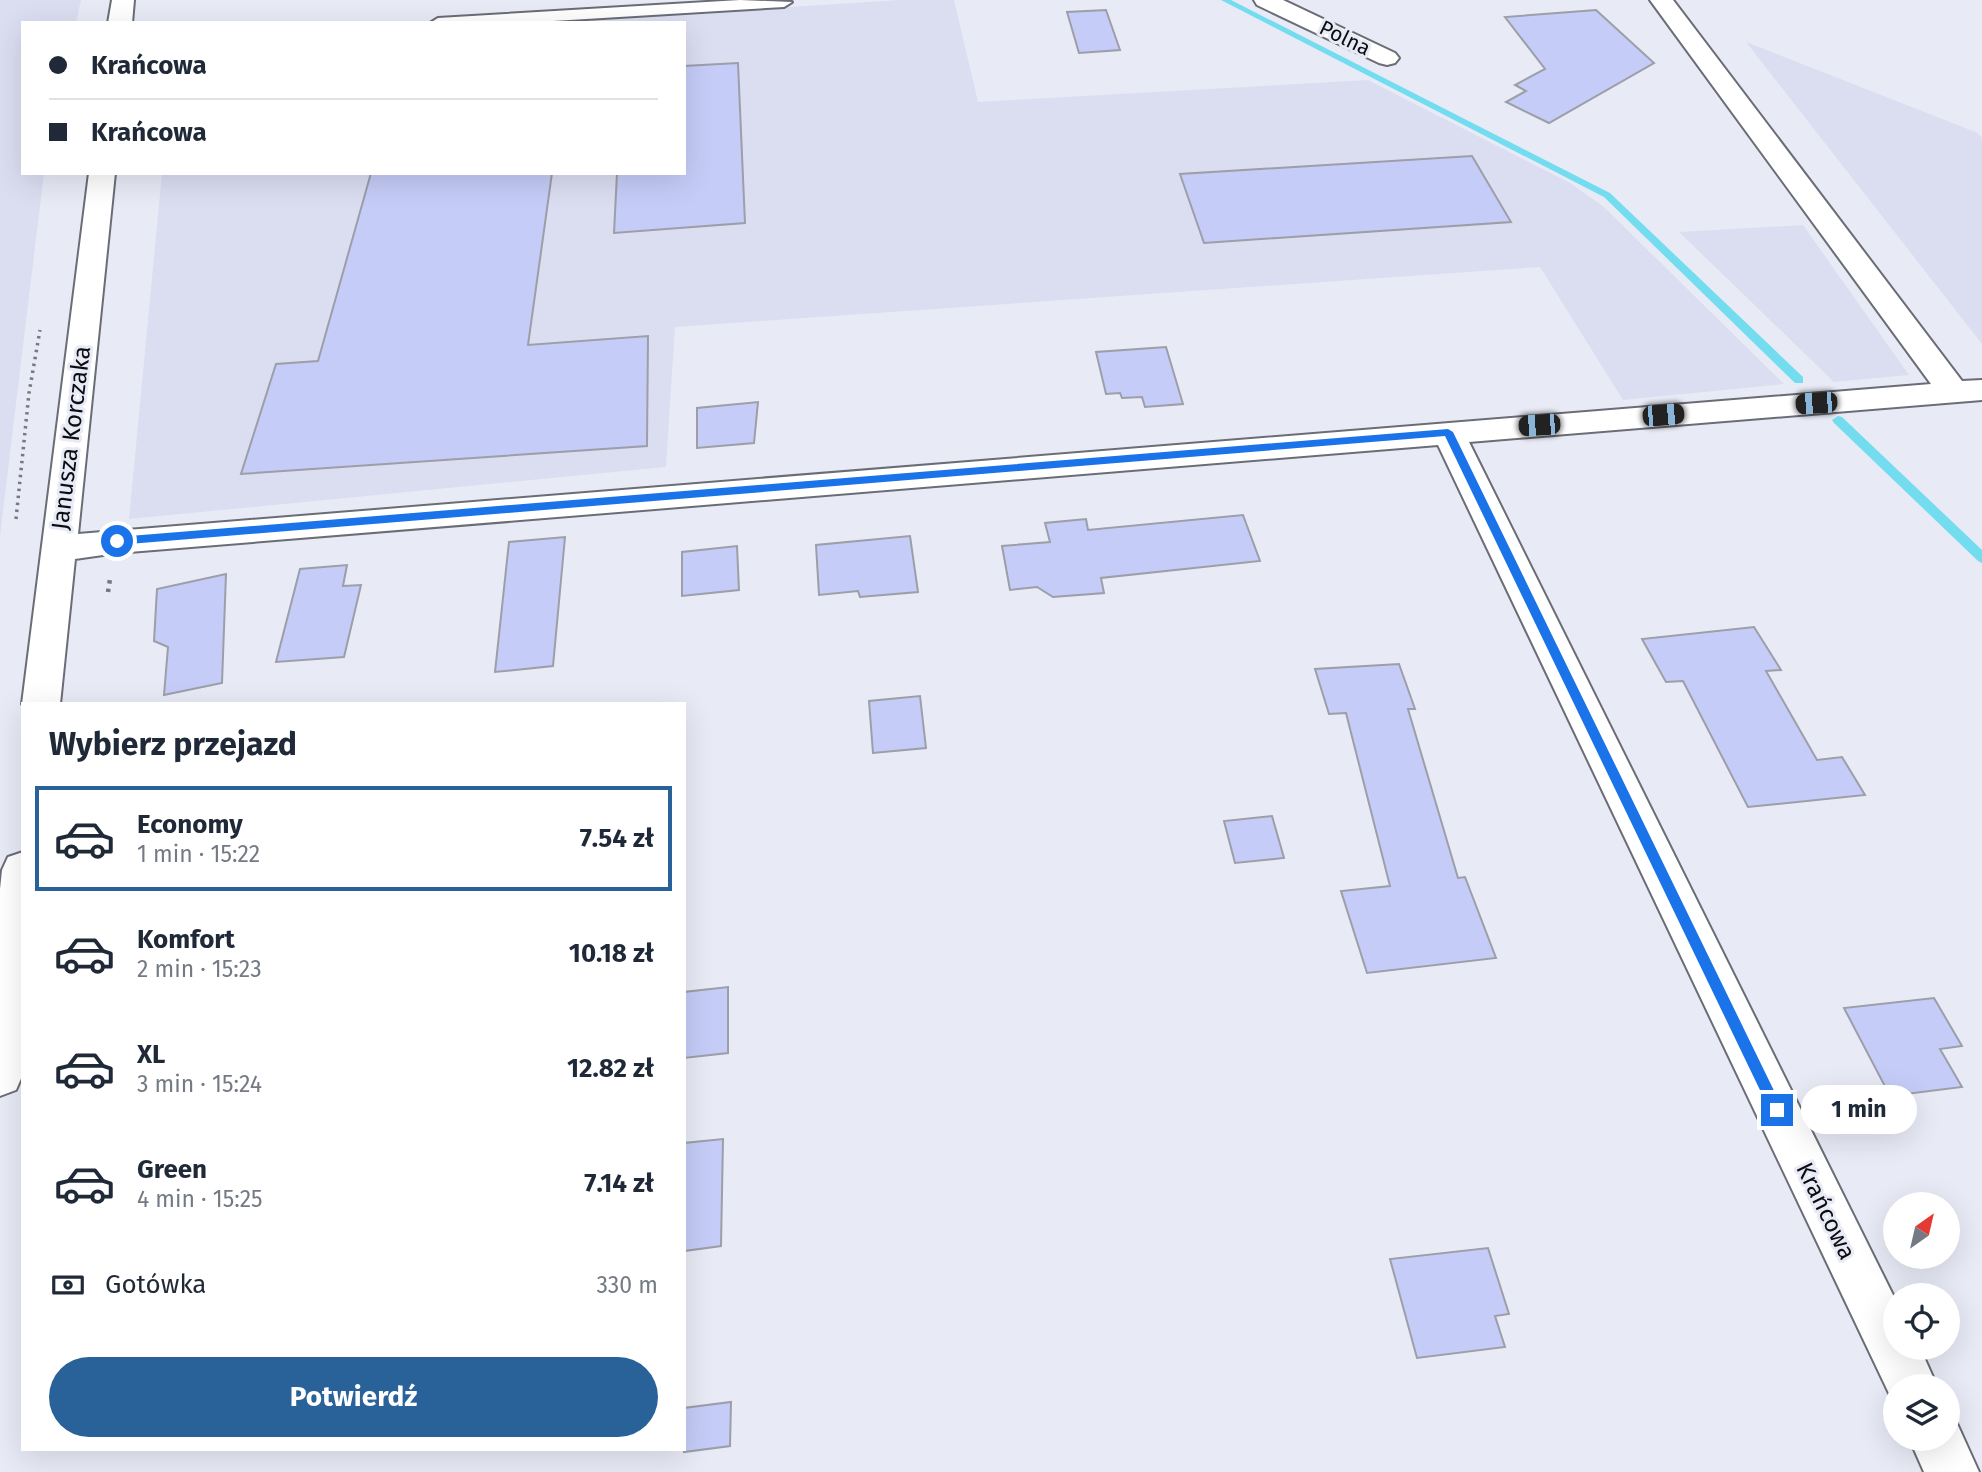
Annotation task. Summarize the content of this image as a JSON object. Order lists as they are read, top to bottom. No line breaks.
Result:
{"streets":{"street":["Polna","Janusza Korczaka","Krańcowa"]},"north":"top right","page":{"banner":["Krańcowa","Krańcowa"],"heading":"Wybierz przejazd","list":[{"name":"Economy","note":"1 min · 15:22","value":"7.54 zł"},{"name":"Komfort","note":"2 min · 15:23","value":"10.18 zł"},{"name":"XL","note":"3 min · 15:24","value":"12.82 zł"},{"name":"Green","note":"4 min · 15:25","value":"7.14 zł"}],"bubble":"1 min","pay":["Gotówka","330 m"],"buttons":"Potwierdź"}}
